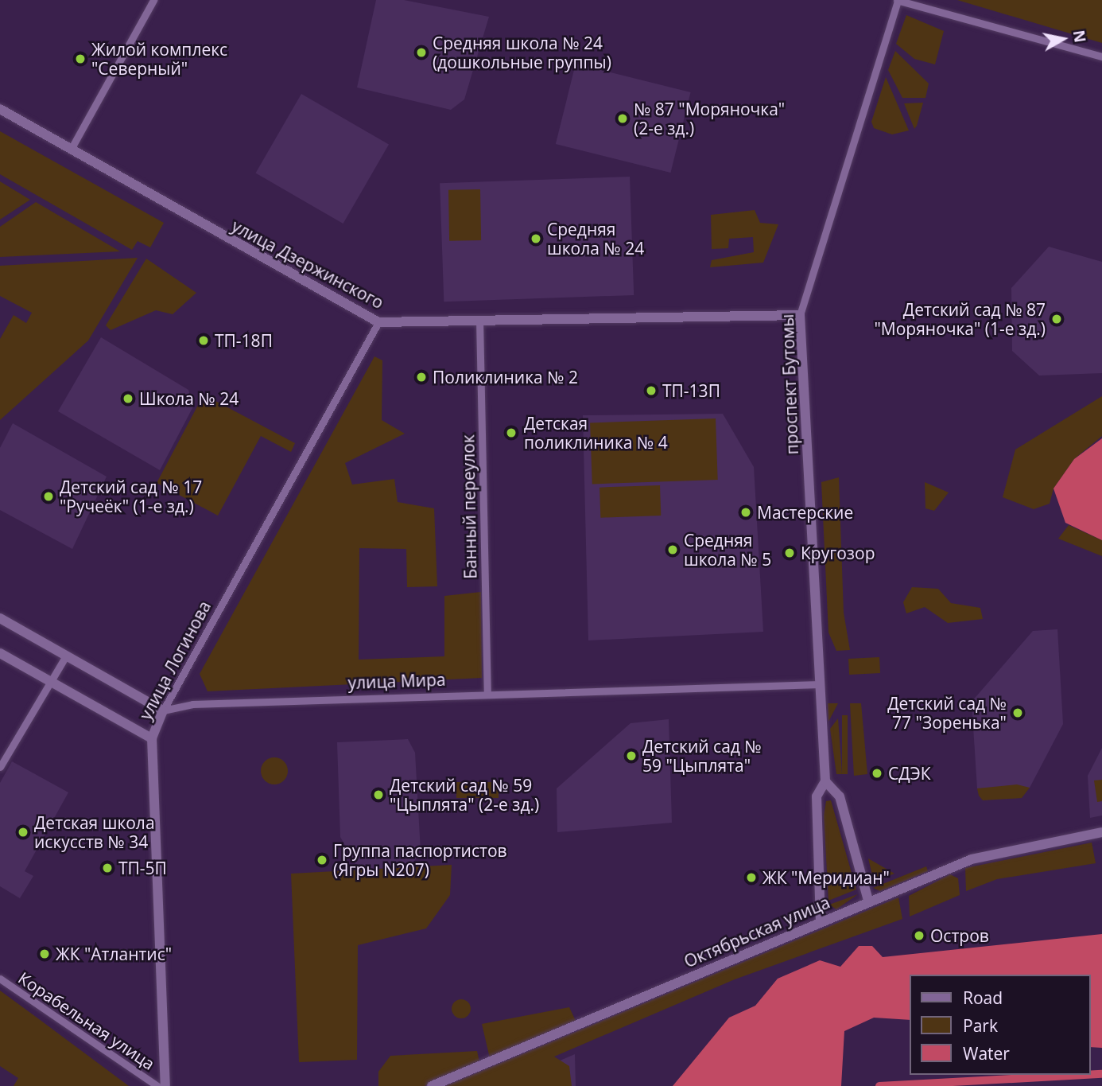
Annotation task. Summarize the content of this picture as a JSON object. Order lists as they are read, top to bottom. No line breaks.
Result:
{"streets":{"street":["улица Дзержинского","проспект Бутомы","Банный переулок","улица Логинова","улица Мира","Октябрьская улица","Корабельная улица"]},"crossings":[["улица Дзержинского","проспект Бутомы"],["улица Дзержинского","Банный переулок"],["улица Дзержинского","улица Логинова"],["проспект Бутомы","улица Мира"],["проспект Бутомы","Октябрьская улица"],["Банный переулок","улица Мира"],["улица Логинова","улица Мира"]],"places":["Средняя школа № 24 (дошкольные группы)","Жилой комплекс \"Северный\"","№ 87 \"Моряночка\" (2-е зд.)","Средняя школа № 24","Детский сад № 87 \"Моряночка\" (1-е зд.)","ТП-18П","Поликлиника № 2","ТП-13П","Школа № 24","Детская поликлиника № 4","Детский сад № 17 \"Ручеёк\" (1-е зд.)","Мастерские","Средняя школа № 5","Кругозор","Детский сад № 77 \"Зоренька\"","Детский сад № 59 \"Цыплята\"","СДЭК","Детский сад № 59 \"Цыплята\" (2-е зд.)","Детская школа искусств № 34","Группа паспортистов (Ягры N207)","ТП-5П","ЖК \"Меридиан\"","Остров","ЖК \"Атлантис\""],"legend":["Road","Park","Water"],"north":"right"}
